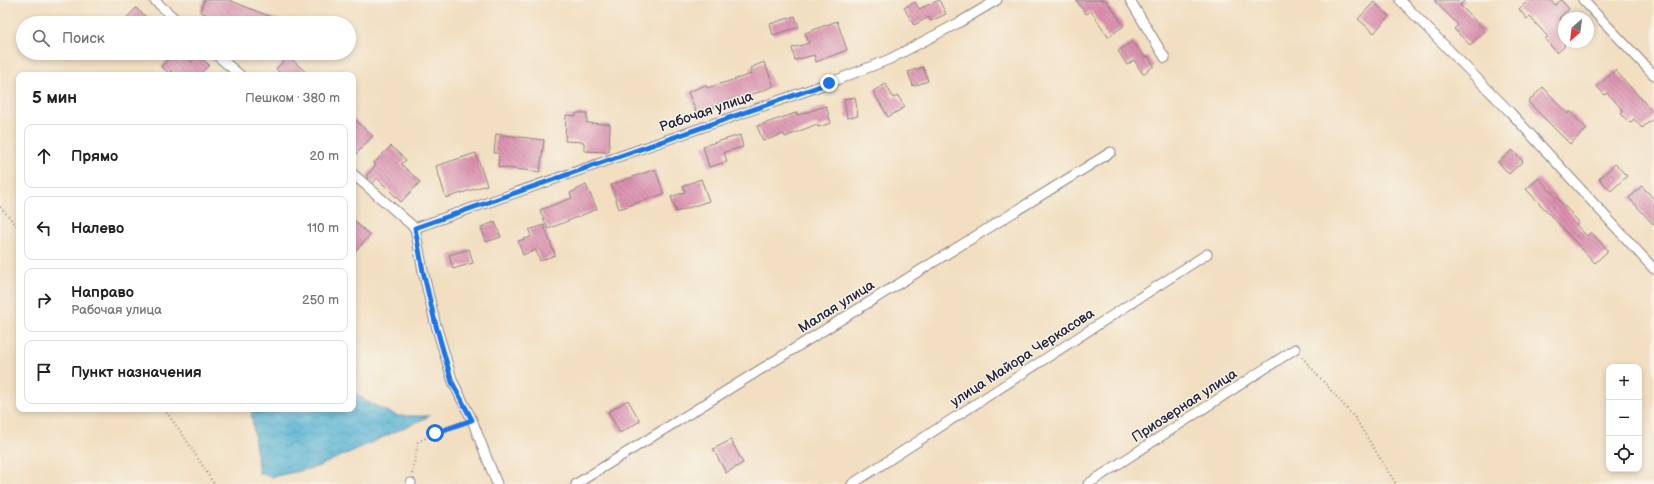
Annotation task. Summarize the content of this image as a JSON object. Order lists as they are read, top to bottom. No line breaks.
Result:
{"streets":{"street":["Рабочая улица","Малая улица","улица Майора Черкасова","Приозерная улица"]},"north":"bottom left","page":{"search":"Поиск","heading":["5 мин","Пешком · 380 m"],"list":[["Прямо","20 m"],["Налево","110 m"],["Направо","Рабочая улица","250 m"],"Пункт назначения"],"map_buttons":["+","−"]}}
